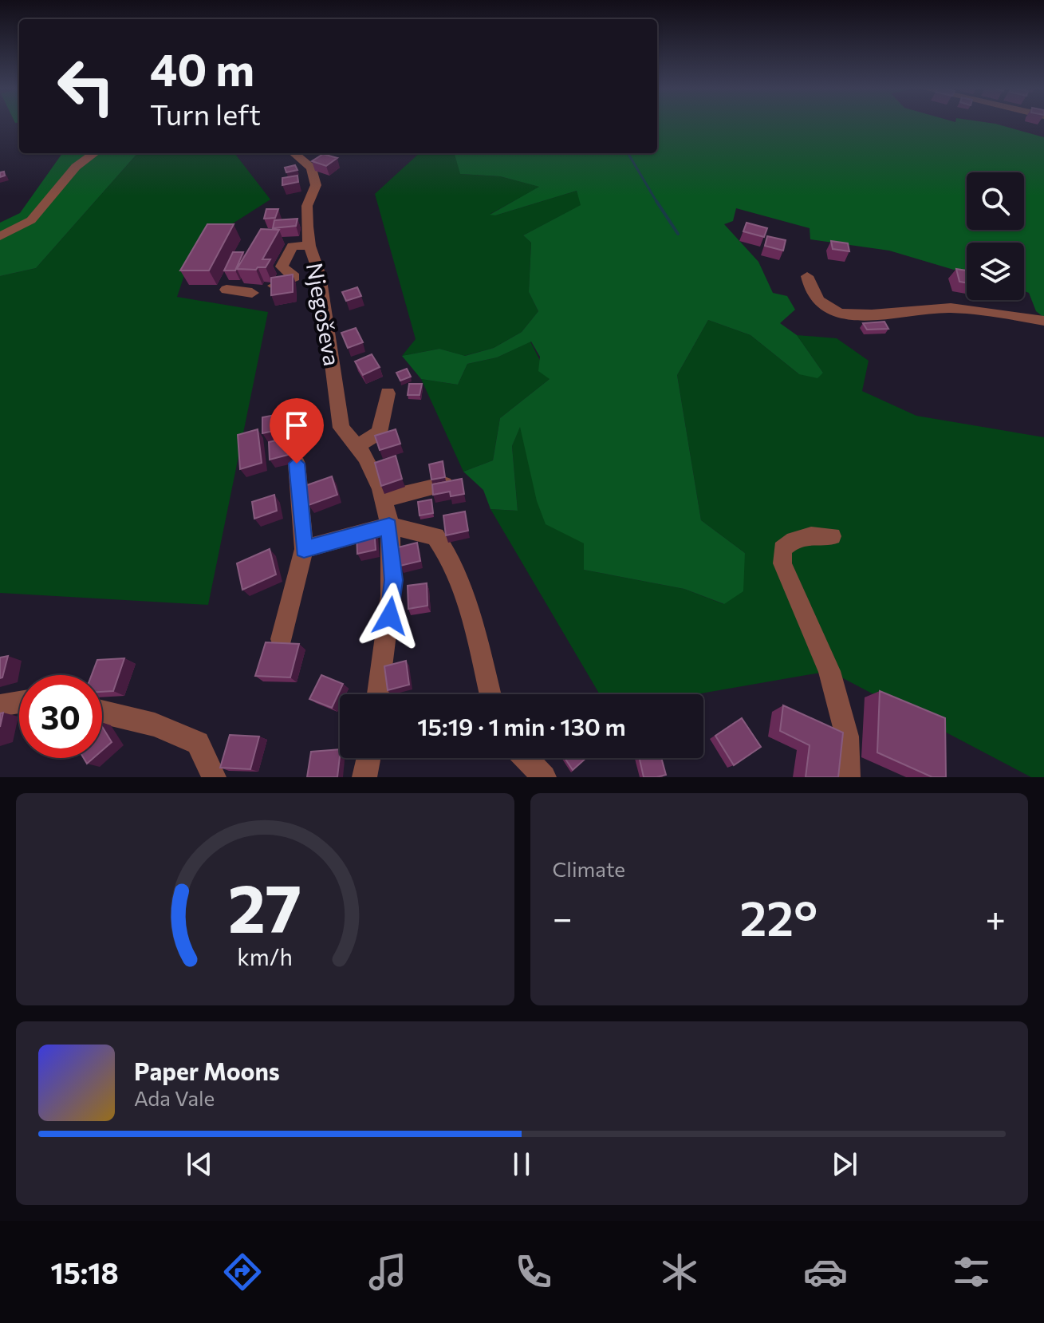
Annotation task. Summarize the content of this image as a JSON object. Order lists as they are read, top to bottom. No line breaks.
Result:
{"streets":{"street":["Njegoševa"]},"page":{"turn":["40 m","Turn left"],"limit":"30","trip":"15:19 · 1 min · 130 m","tile":"Climate","heat":["−","22°","+"],"song":["Paper Moons","Ada Vale"],"tabs":"15:18","gauge":["27","km/h"]}}
